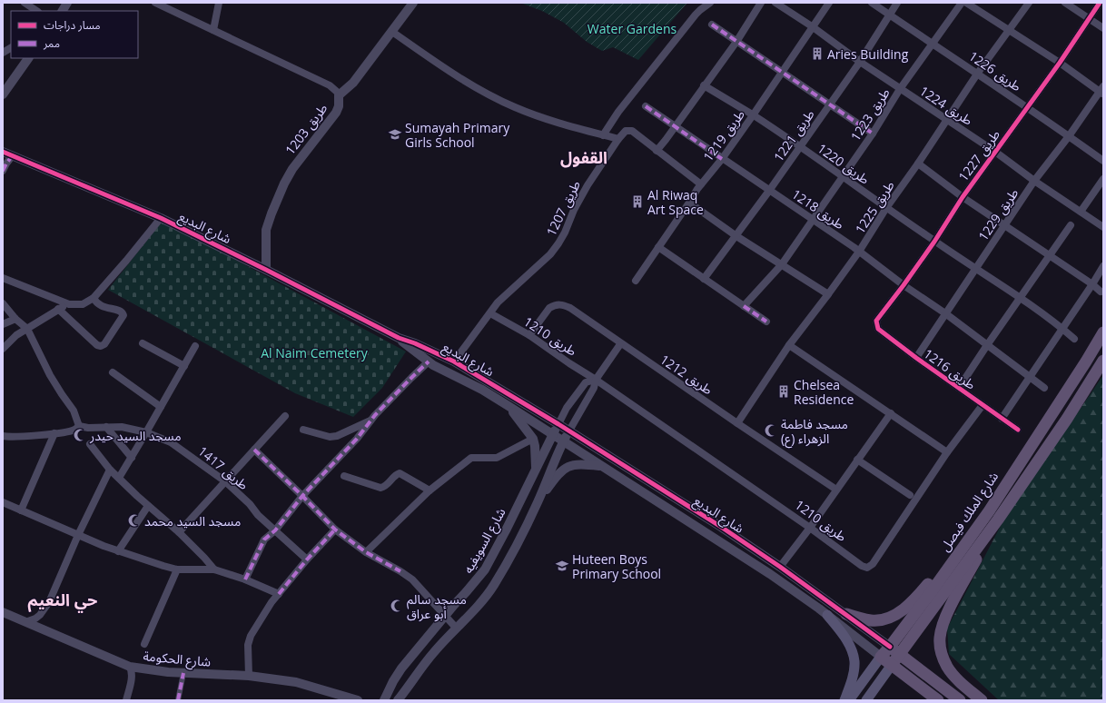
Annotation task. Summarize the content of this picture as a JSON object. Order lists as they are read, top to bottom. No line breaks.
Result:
{"streets":{"main road":["شارع البديع","شارع الملك فيصل"],"street":["طريق 1226","طريق 1224","طريق 1223","طريق 1203","طريق 1219","طريق 1221","طريق 1227","طريق 1220","طريق 1225","طريق 1207","طريق 1218","طريق 1229","طريق 1210","طريق 1216","طريق 1212","طريق 1417","شارع السويفيه","شارع الحكومة"]},"crossings":[["طريق 1226","طريق 1223"],["طريق 1226","طريق 1221"],["طريق 1226","طريق 1227"],["طريق 1226","طريق 1225"],["طريق 1226","طريق 1229"],["طريق 1224","طريق 1223"],["طريق 1224","طريق 1219"],["طريق 1224","طريق 1221"],["طريق 1224","طريق 1227"],["طريق 1224","طريق 1225"],["طريق 1224","طريق 1229"],["طريق 1223","طريق 1220"],["طريق 1223","طريق 1218"],["طريق 1203","شارع البديع"],["طريق 1219","طريق 1220"],["طريق 1219","طريق 1207"],["طريق 1219","طريق 1218"],["طريق 1221","طريق 1220"],["طريق 1221","طريق 1218"],["طريق 1227","طريق 1220"],["طريق 1227","طريق 1218"],["طريق 1227","طريق 1216"],["طريق 1220","طريق 1225"],["طريق 1220","طريق 1229"],["طريق 1225","طريق 1218"],["طريق 1225","طريق 1212"],["طريق 1207","شارع البديع"],["طريق 1207","طريق 1210"],["طريق 1218","طريق 1229"],["طريق 1229","طريق 1216"],["شارع البديع","شارع الملك فيصل"],["شارع البديع","شارع السويفيه"],["طريق 1210","طريق 1216"],["طريق 1210","طريق 1212"]],"districts":["القفول","حي النعيم"],"parks":["Water Gardens","Al Naim Cemetery"],"places":{"building":["Aries Building","Al Riwaq Art Space","Chelsea Residence"],"school or university":["Sumayah Primary Girls School","Huteen Boys Primary School"],"mosque":["مسجد فاطمة الزهراء (ع)","مسجد السيد حيدر","مسجد السيد محمد","مسجد سالم أبو عراق"]},"legend":["مسار دراجات","ممر"]}
